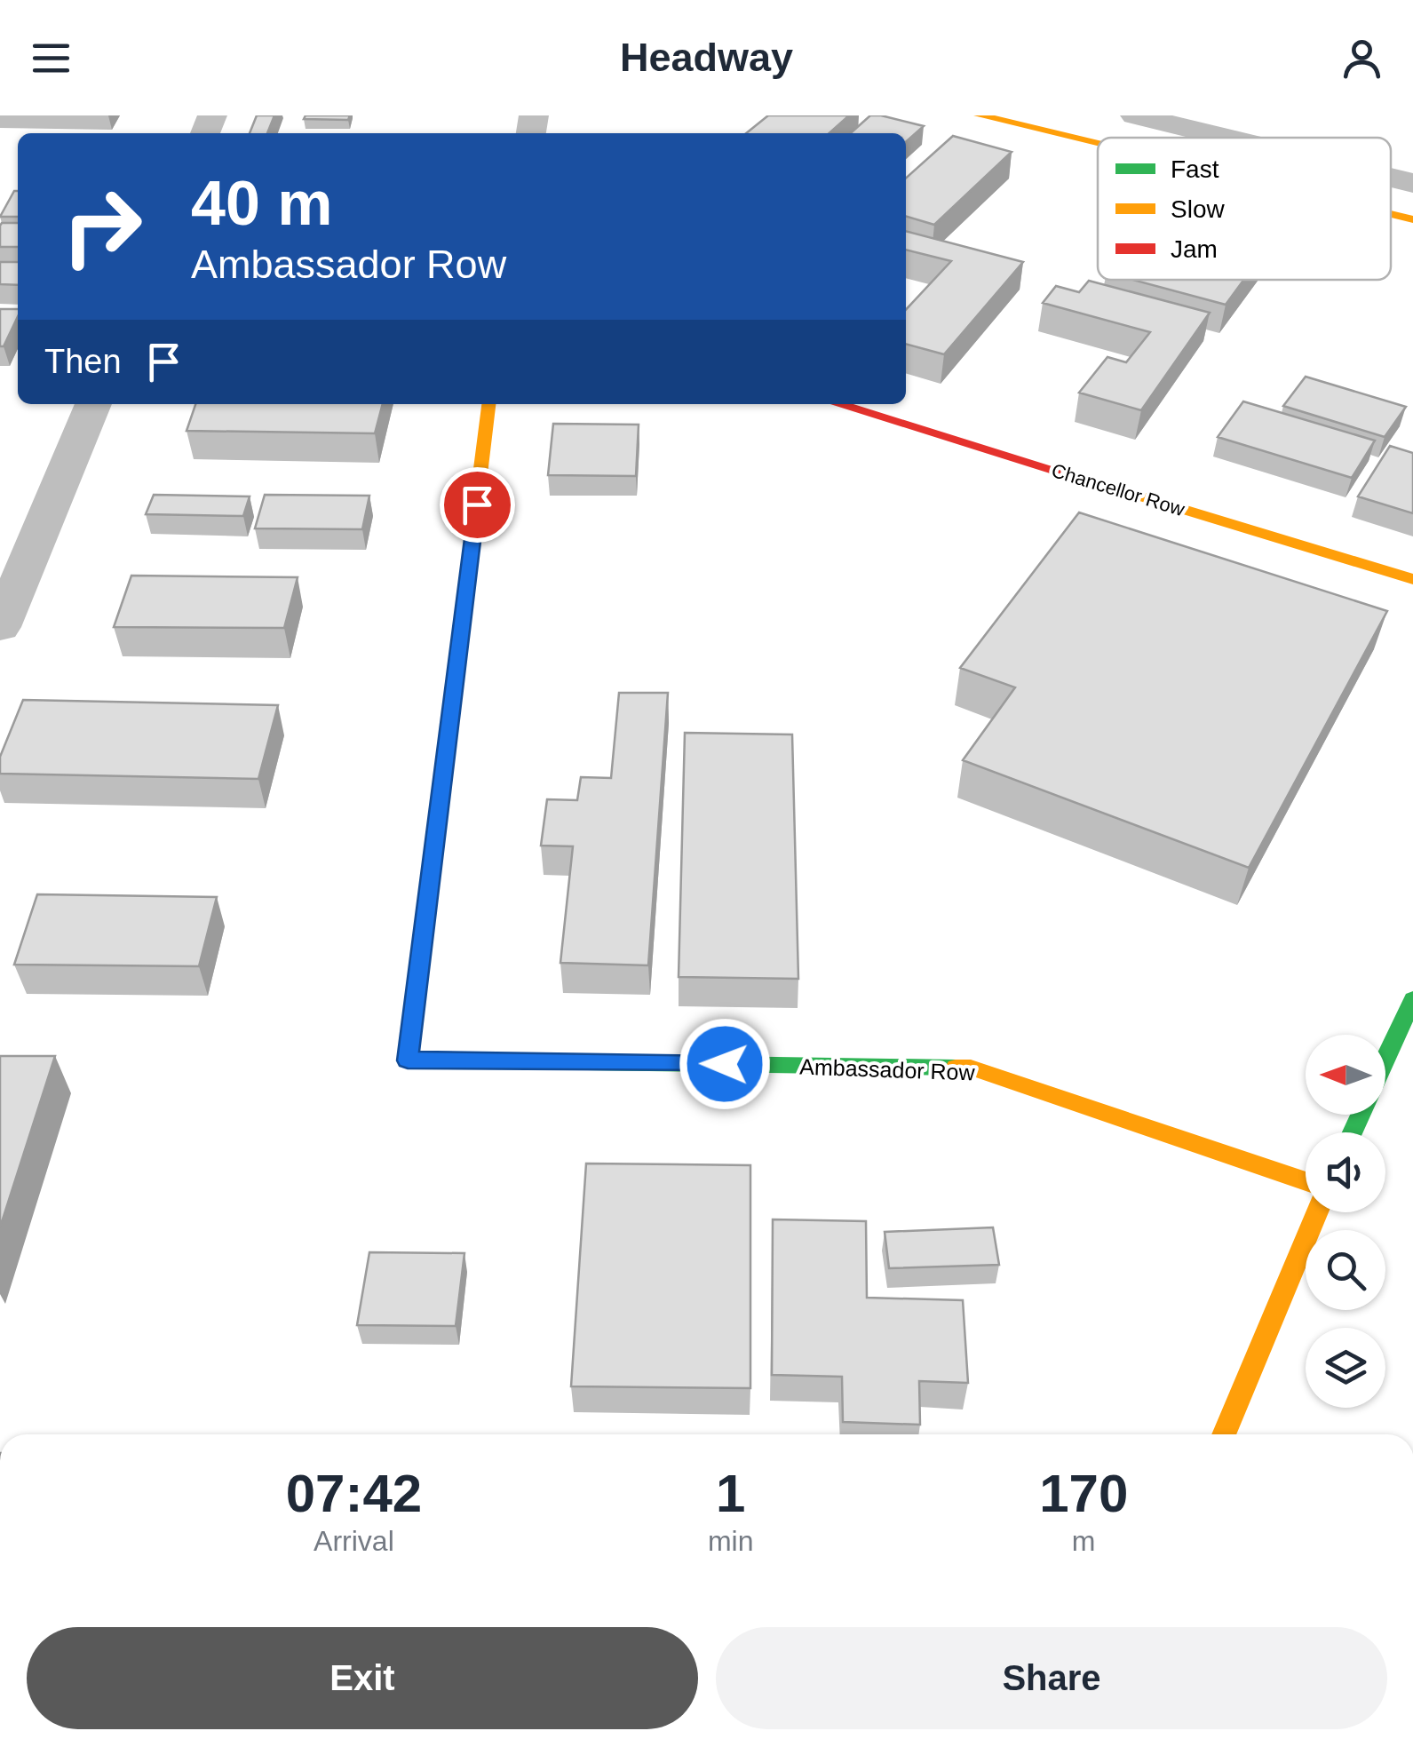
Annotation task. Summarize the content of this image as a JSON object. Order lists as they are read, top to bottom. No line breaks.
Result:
{"streets":{"main road":["Chancellor Row","Ambassador Row"]},"legend":["Fast","Slow","Jam"],"north":"left","page":{"header":"Headway","turn":["40 m","Ambassador Row"],"then":"Then","eta":["07:42","Arrival","1","min","170","m"],"buttons":["Exit","Share"]}}
